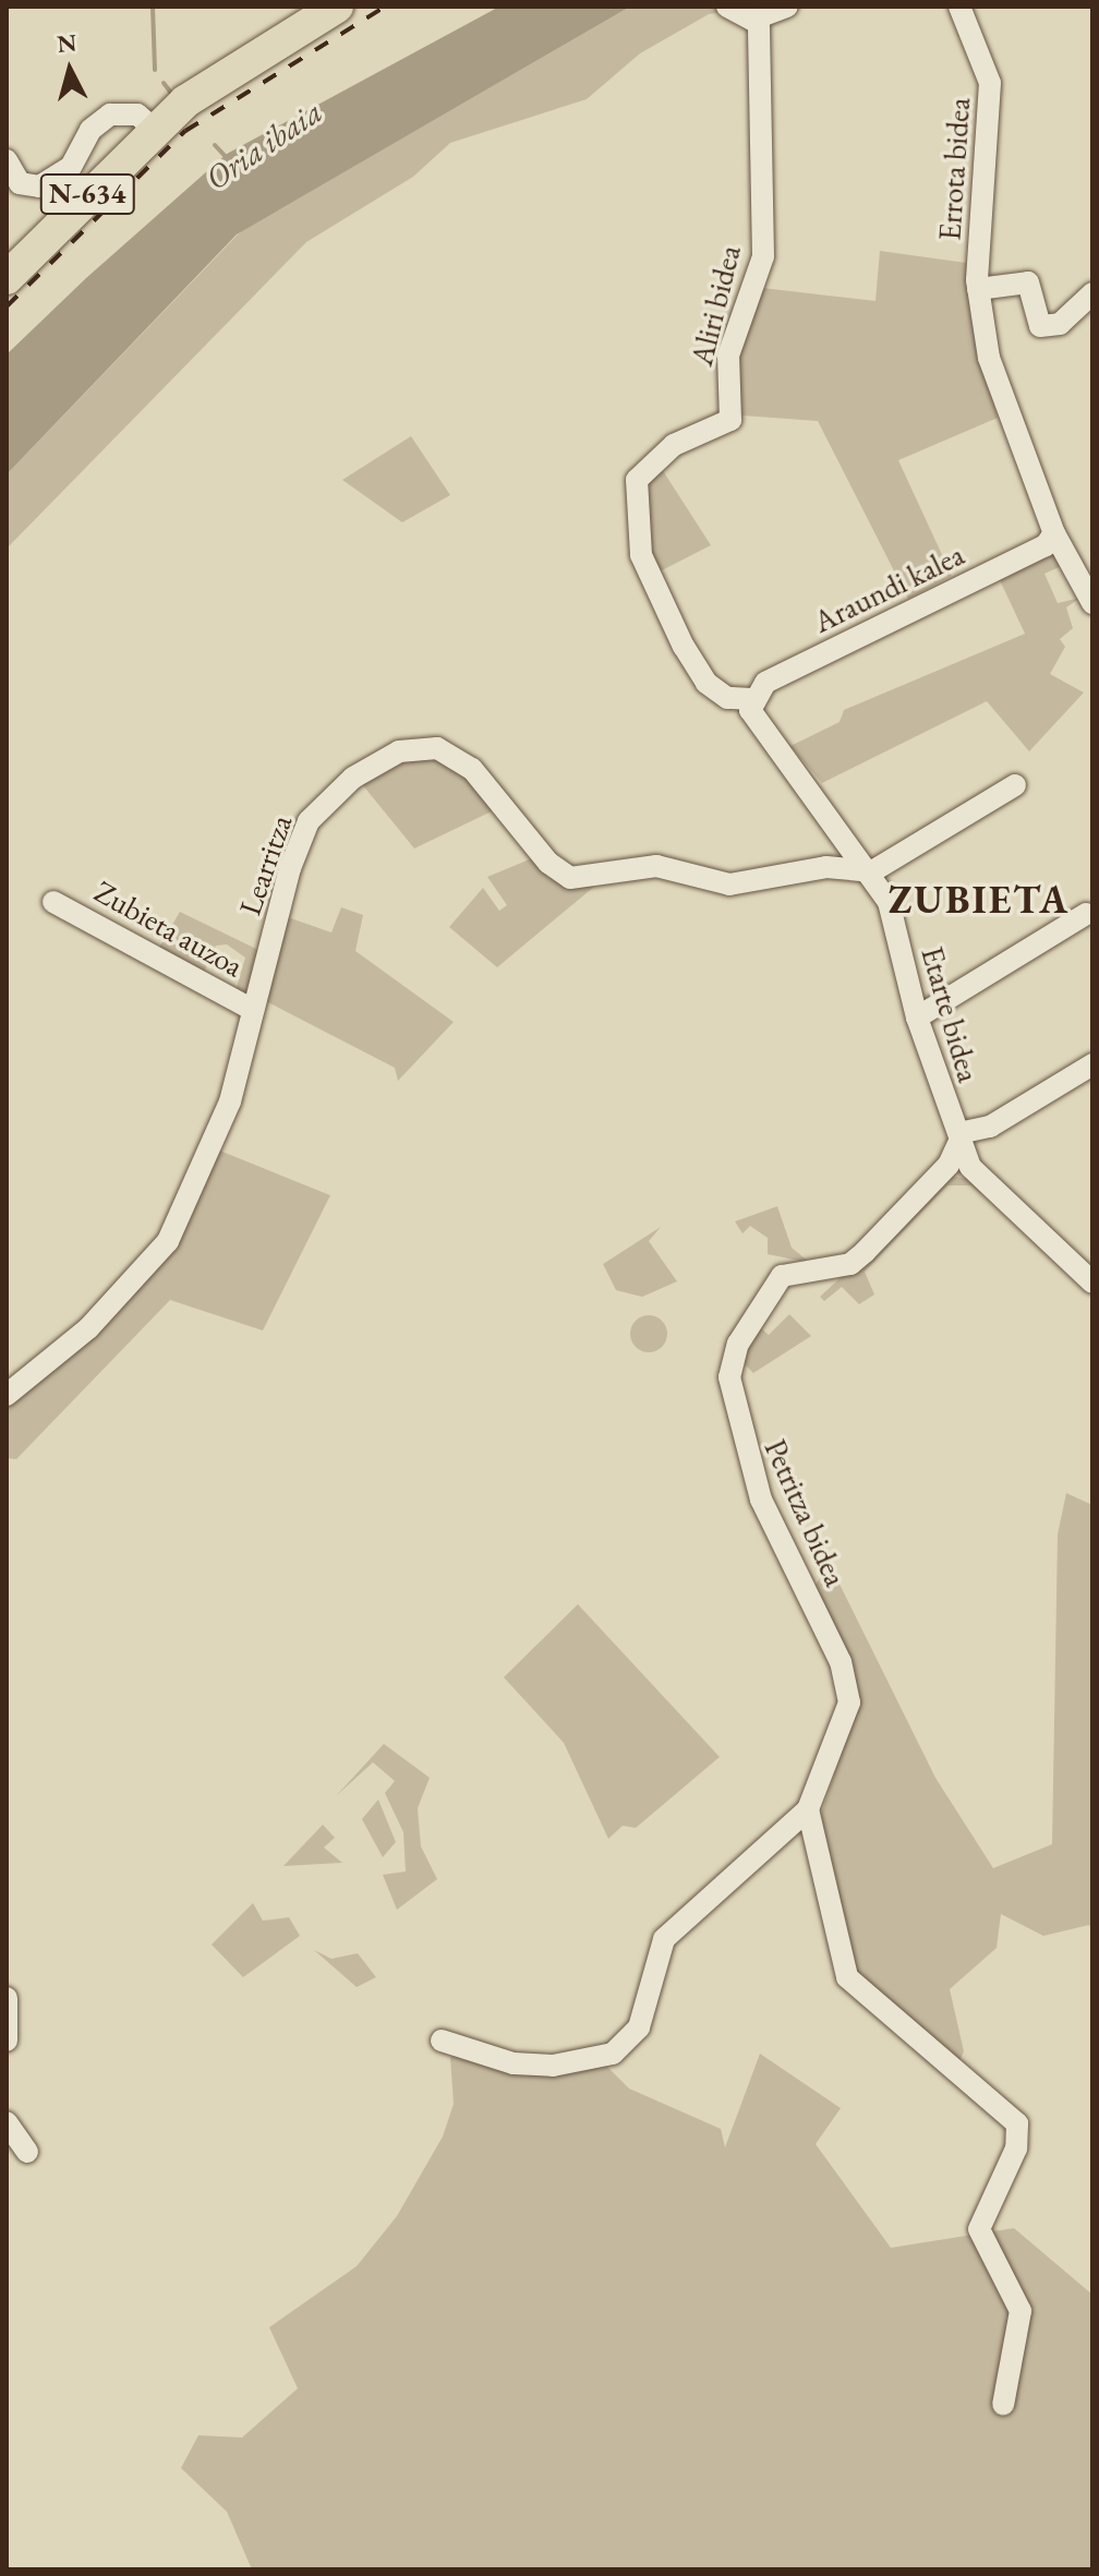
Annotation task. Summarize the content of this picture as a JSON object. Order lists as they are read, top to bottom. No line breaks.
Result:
{"streets":{"highway":["N-634"],"street":["Errota bidea","Aliri bidea","Araundi kalea","Learritza","Zubieta auzoa","Etarte bidea","Petritza bidea"]},"crossings":[["Errota bidea","Araundi kalea"],["Aliri bidea","Araundi kalea"],["Aliri bidea","Etarte bidea"],["Araundi kalea","Etarte bidea"],["Learritza","Zubieta auzoa"],["Learritza","Etarte bidea"],["Etarte bidea","Petritza bidea"]],"districts":["ZUBIETA"],"water":["Oria ibaia"],"north":"top"}
